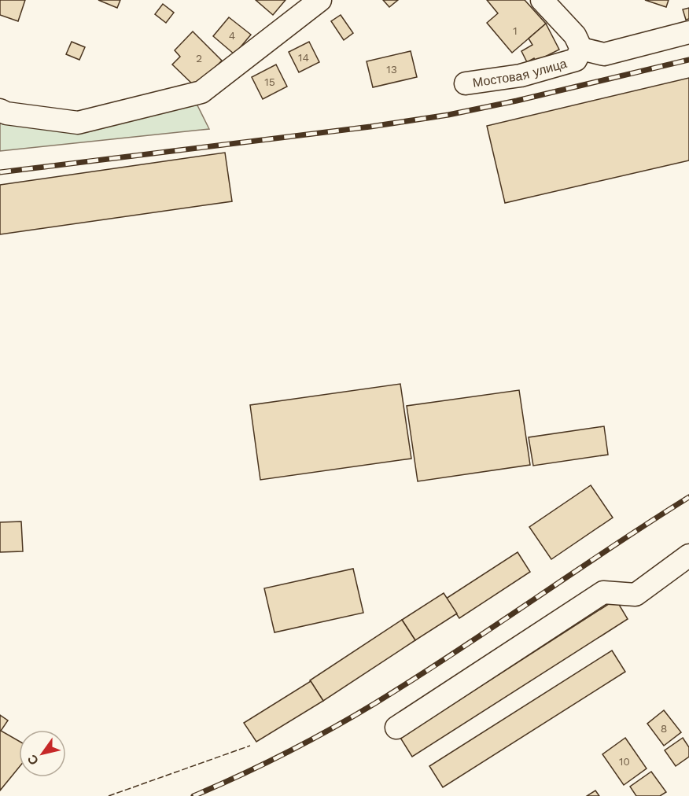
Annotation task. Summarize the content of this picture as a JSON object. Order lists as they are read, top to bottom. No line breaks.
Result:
{"streets":{"street":["Мостовая улица"]},"house_numbers":["1","4","14","2","13","15","8","10"],"north":"bottom left"}
